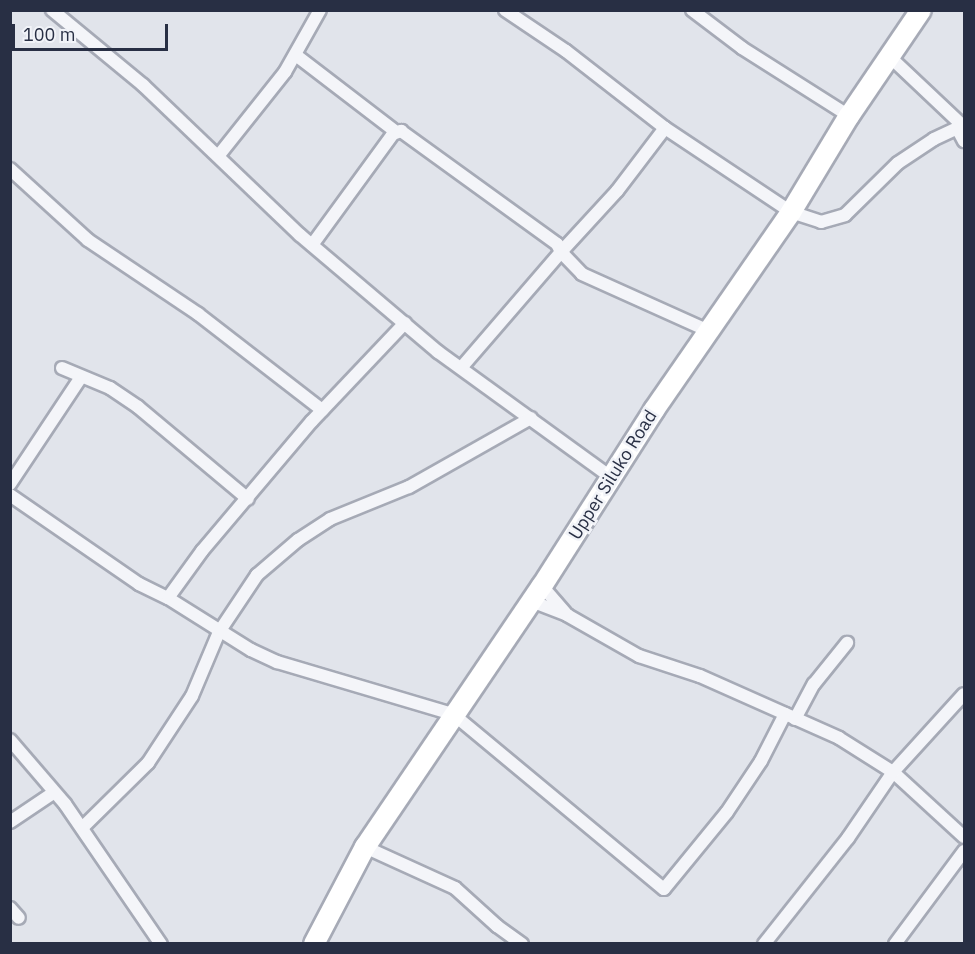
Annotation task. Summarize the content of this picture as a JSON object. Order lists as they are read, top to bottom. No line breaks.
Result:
{"streets":{"main road":["Upper Siluko Road"]},"scale_bar":"100 m"}
